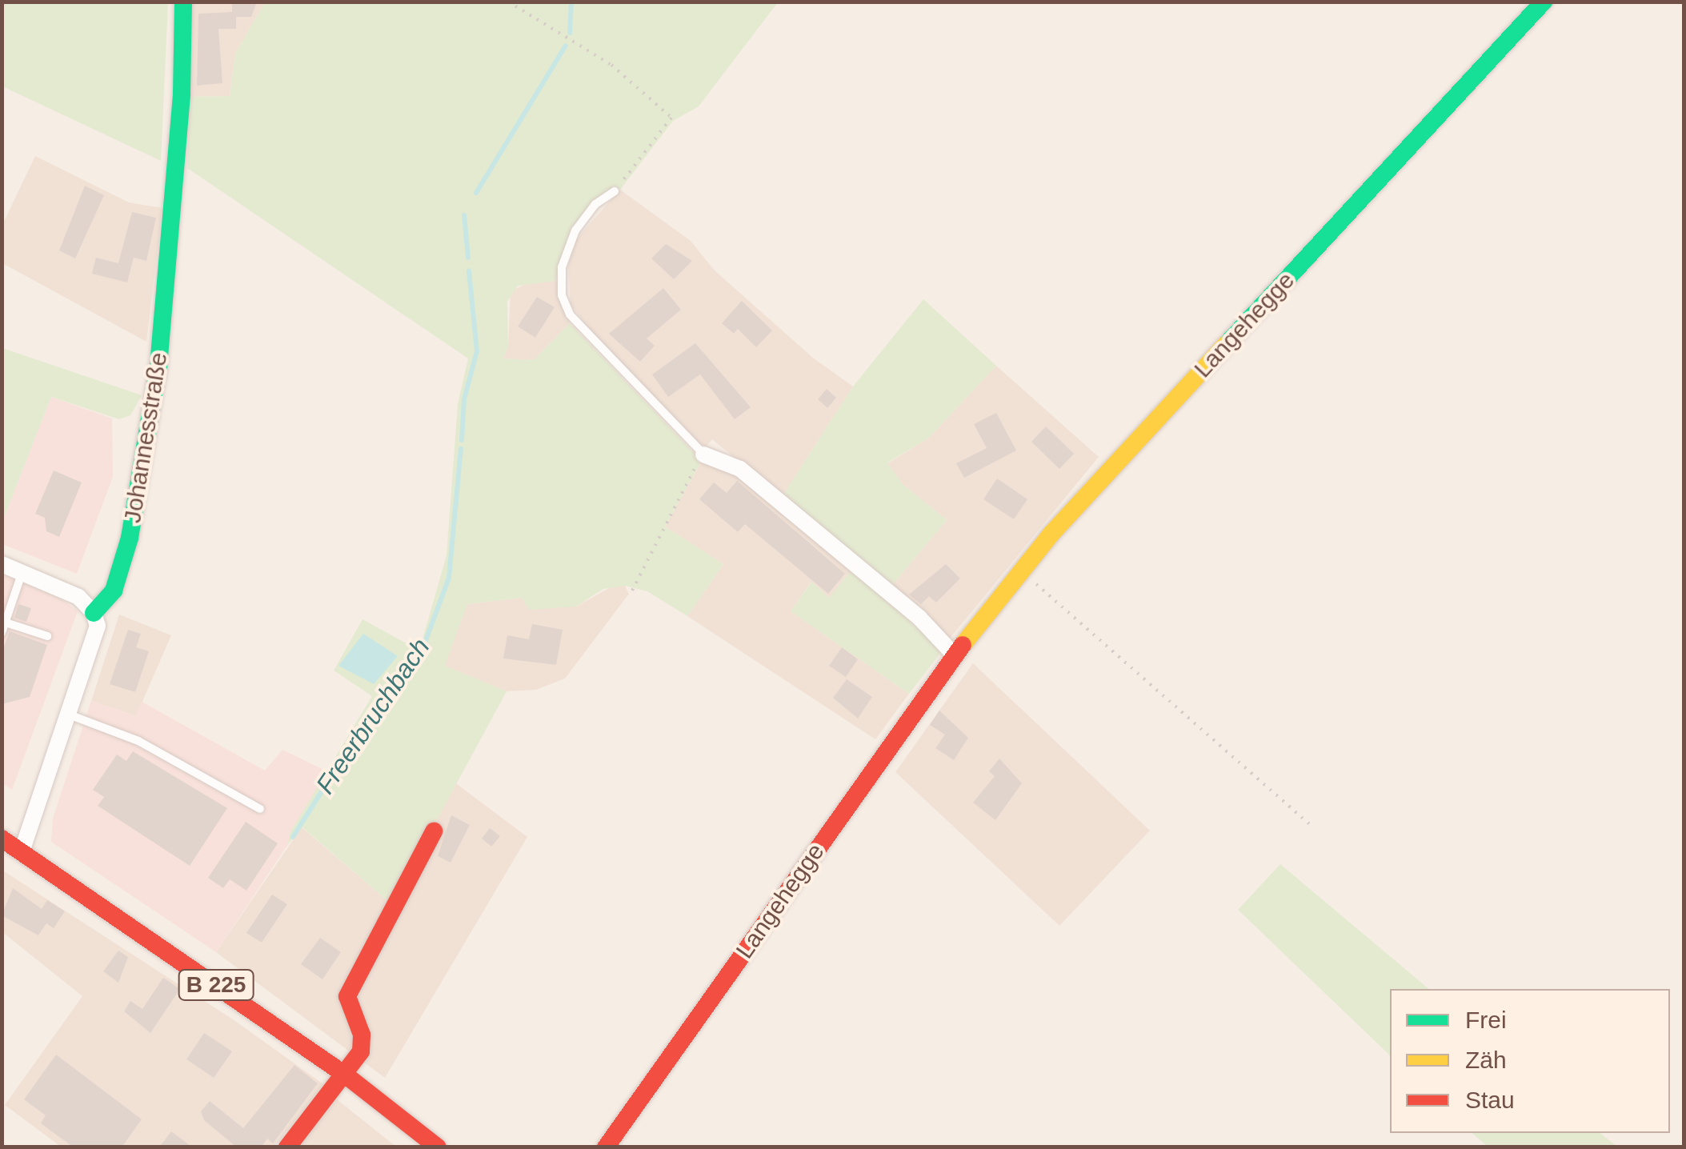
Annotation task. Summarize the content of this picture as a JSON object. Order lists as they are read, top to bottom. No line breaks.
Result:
{"streets":{"street":["Langehegge","Johannesstraße","B 225"]},"water":["Freerbruchbach"],"legend":["Frei","Zäh","Stau"]}
